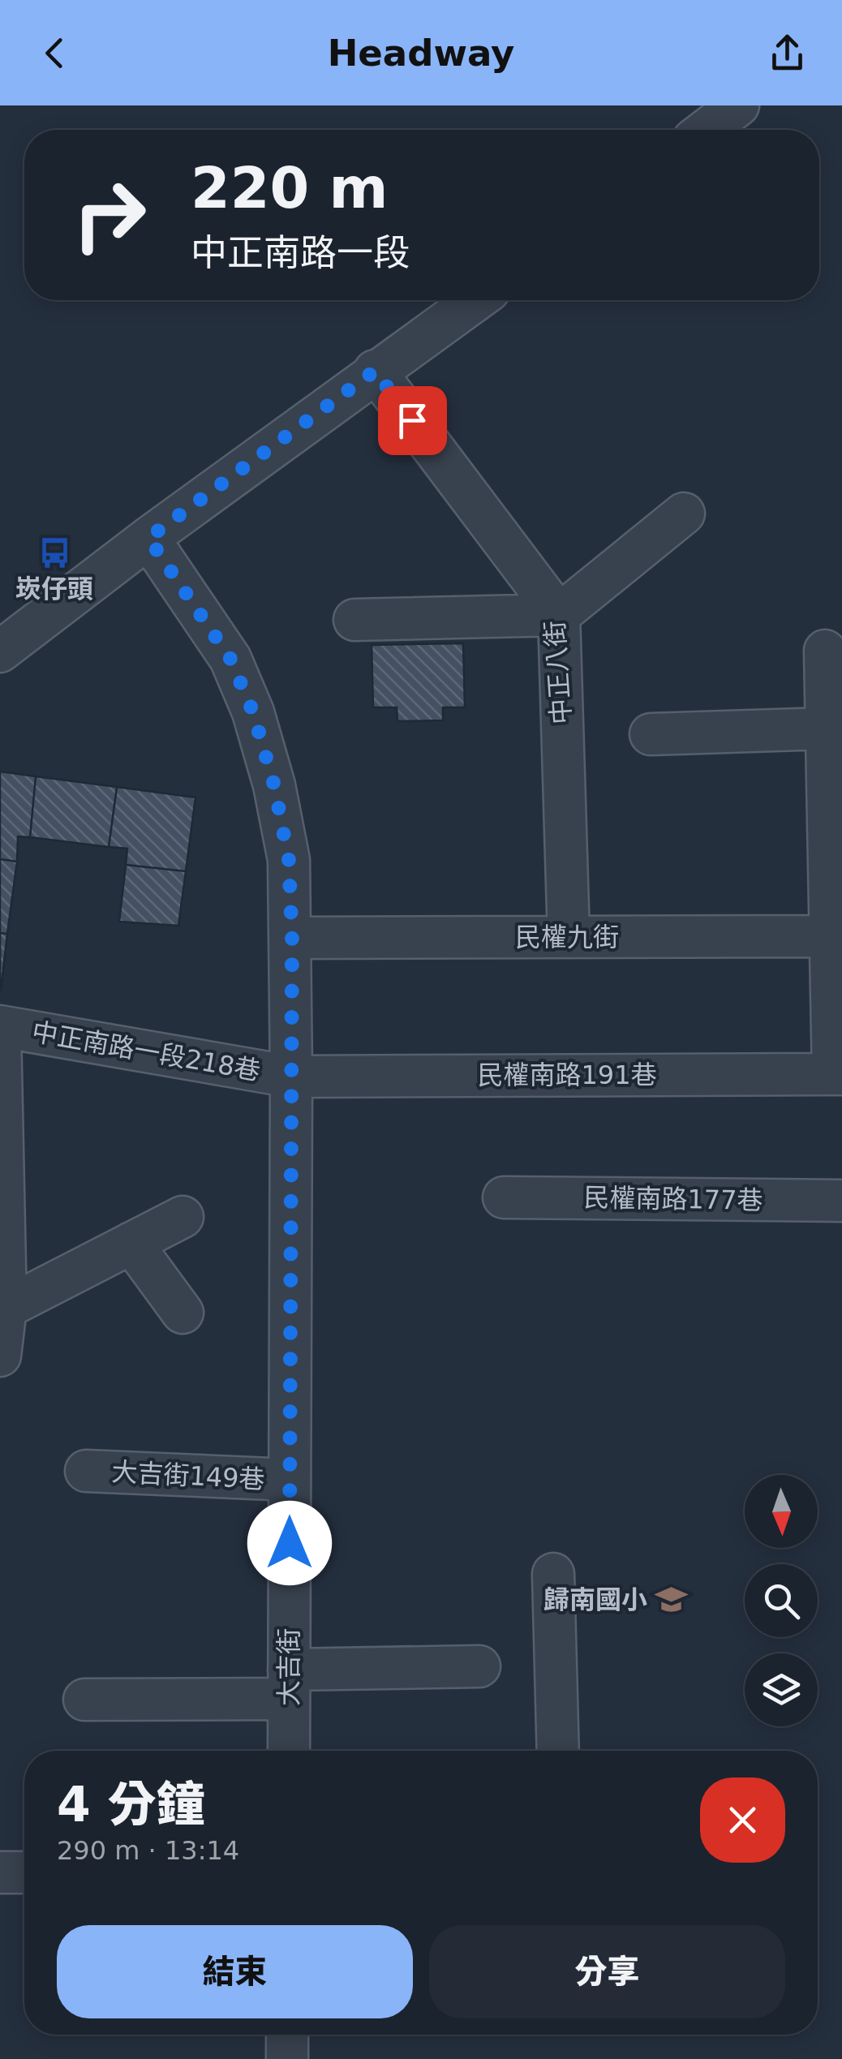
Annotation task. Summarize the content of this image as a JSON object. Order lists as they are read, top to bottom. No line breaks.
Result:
{"streets":{"street":["中正八街","民權九街","中正南路一段218巷","民權南路191巷","民權南路177巷","大吉街149巷","大吉街"]},"crossings":[["中正八街","民權九街"],["民權九街","大吉街"],["中正南路一段218巷","民權南路191巷"],["中正南路一段218巷","大吉街"],["民權南路191巷","大吉街"],["大吉街149巷","大吉街"]],"places":{"bus stop":["崁仔頭"],"school or university":["歸南國小"]},"north":"bottom","page":{"header":"Headway","turn":["220 m","中正南路一段"],"heading":["4 分鐘","290 m · 13:14"],"buttons":["結束","分享"]}}
